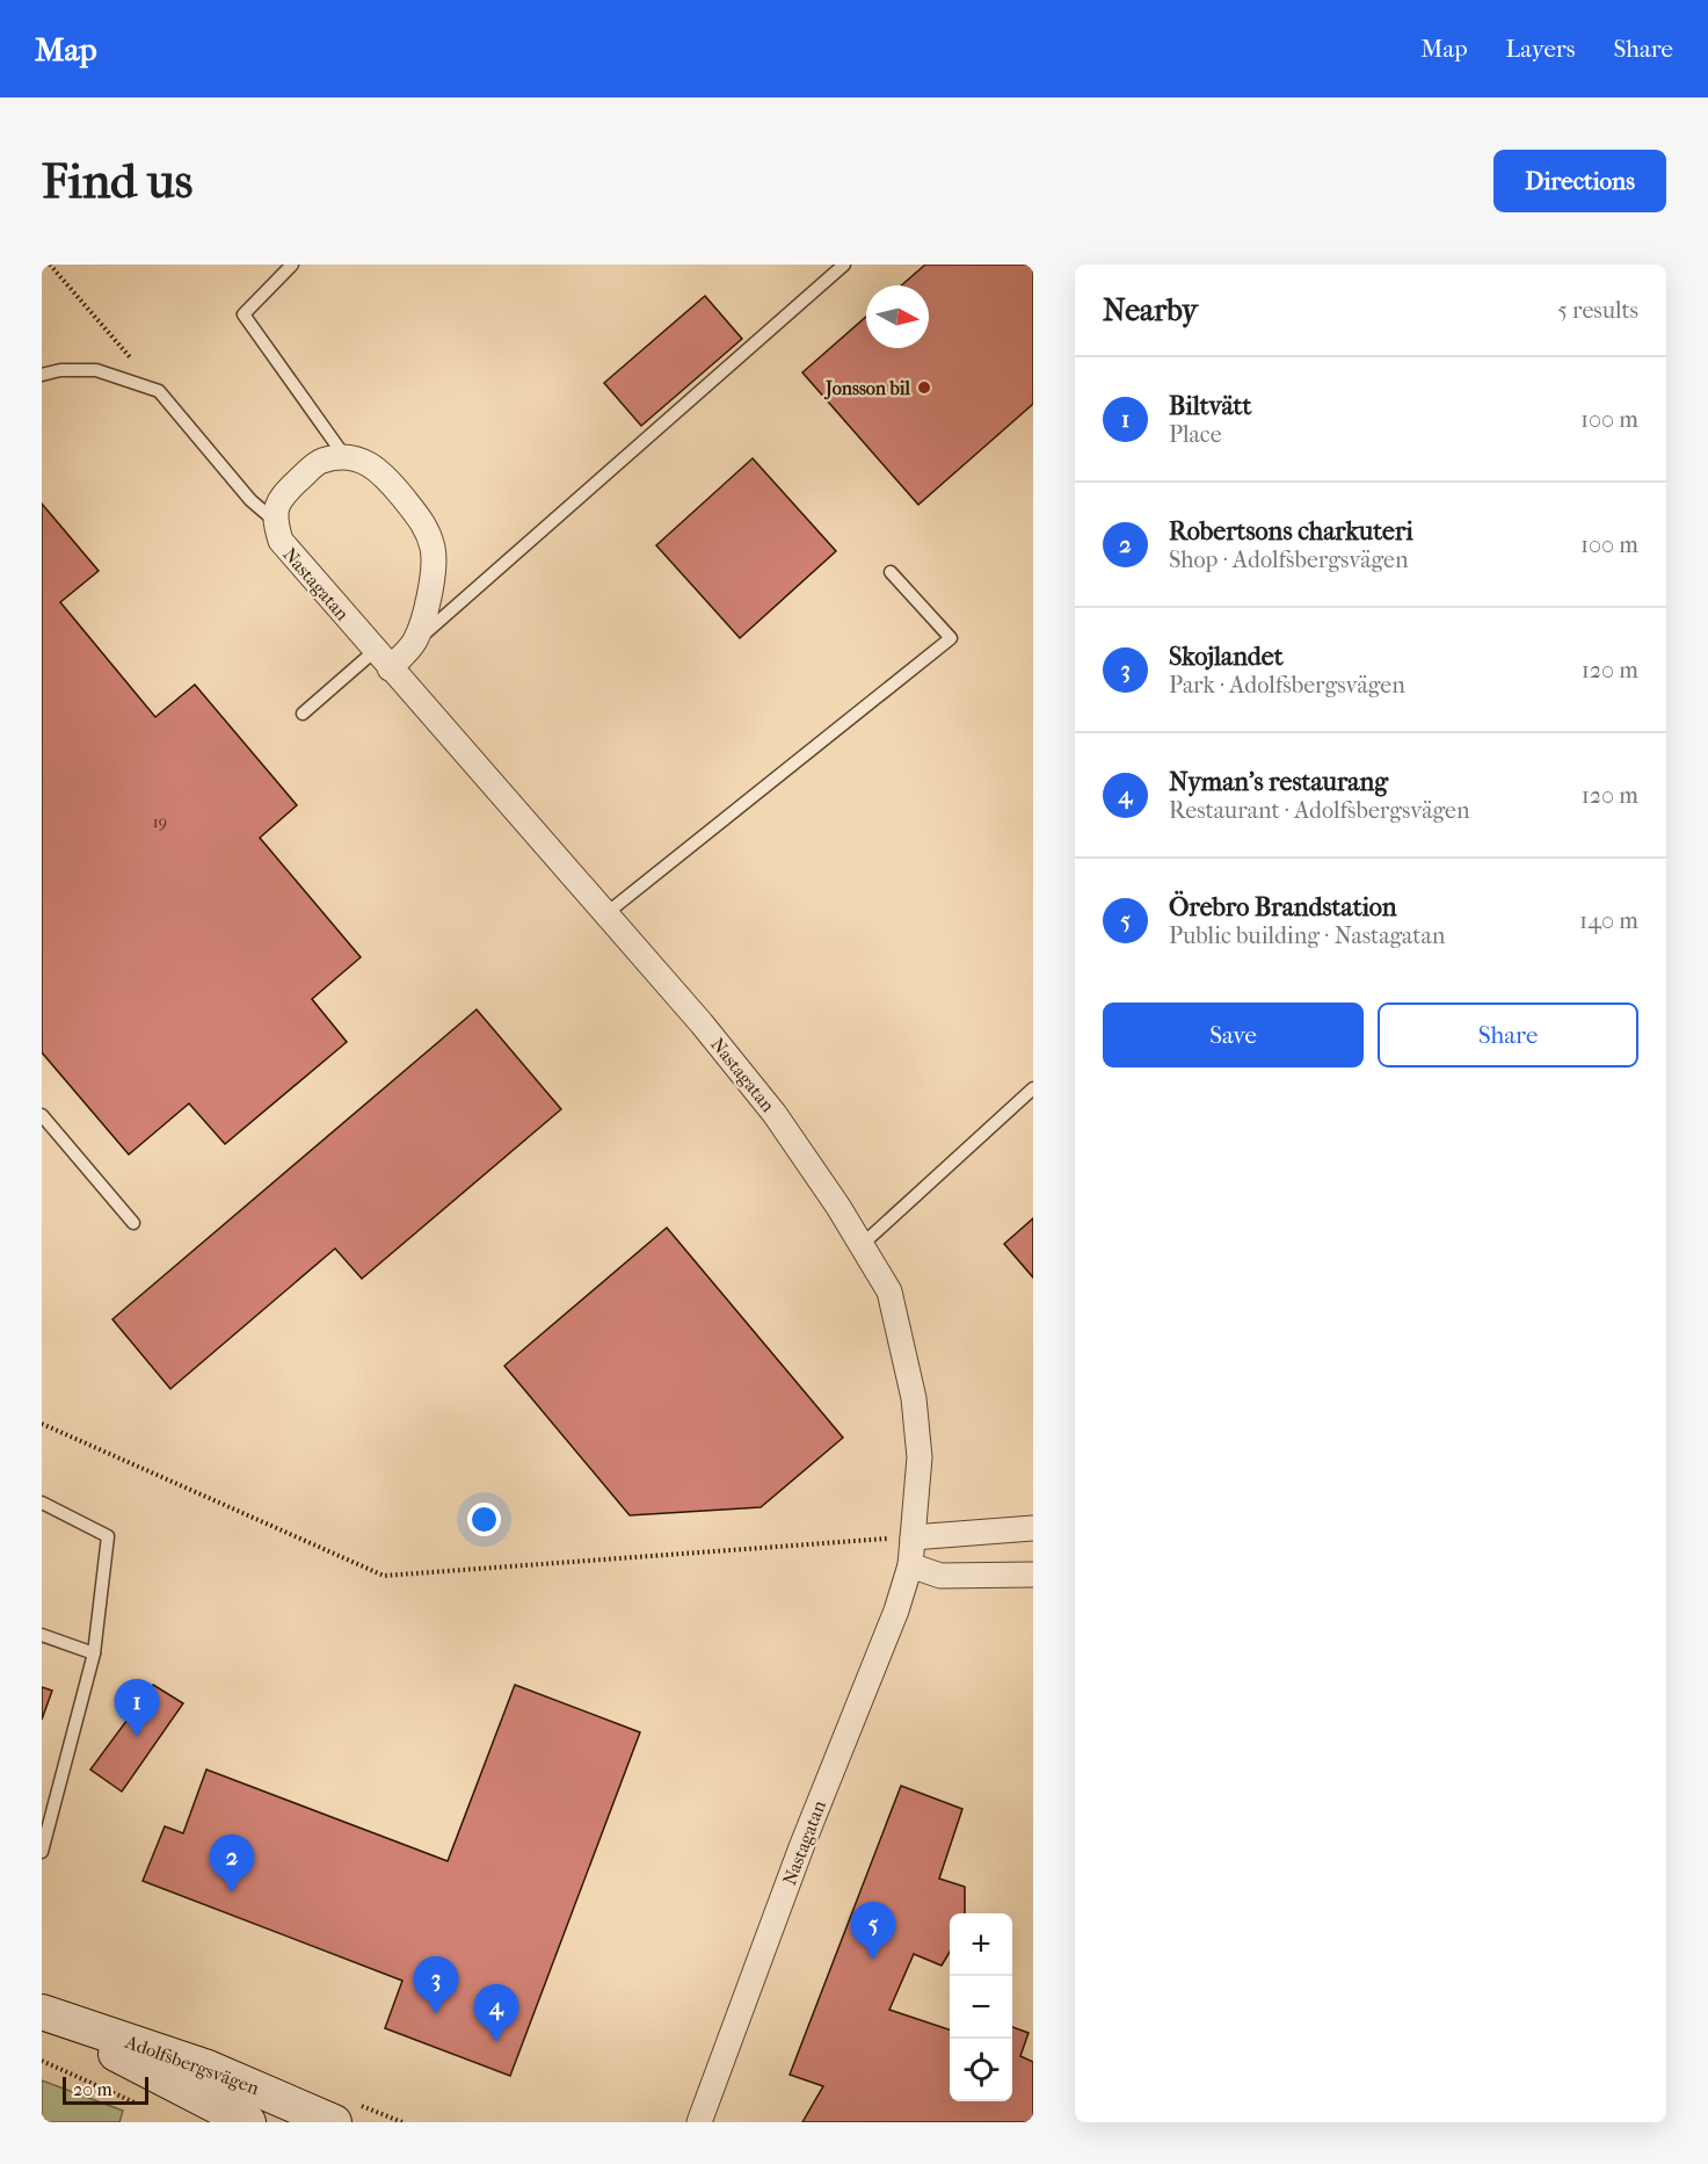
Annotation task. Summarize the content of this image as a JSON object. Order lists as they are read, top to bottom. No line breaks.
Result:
{"streets":{"main road":["Adolfsbergsvägen"],"street":["Nastagatan"]},"places":["Jonsson bil"],"house_numbers":["19"],"scale_bar":"20 m","north":"right","page":{"header":"Map","nav":["Map","Layers","Share"],"buttons":["Directions",["Save","Share"]],"title":"Find us","heading":["Nearby","5 results"],"list":[{"mark":"1","name":"Biltvätt","note":"Place","value":"100 m"},{"mark":"2","name":"Robertsons charkuteri","note":"Shop · Adolfsbergsvägen","value":"100 m"},{"mark":"3","name":"Skojlandet","note":"Park · Adolfsbergsvägen","value":"120 m"},{"mark":"4","name":"Nyman's restaurang","note":"Restaurant · Adolfsbergsvägen","value":"120 m"},{"mark":"5","name":"Örebro Brandstation","note":"Public building · Nastagatan","value":"140 m"}],"pins":["1","2","5","3","4"],"map_buttons":["+","−"],"scale":"20 m"}}
